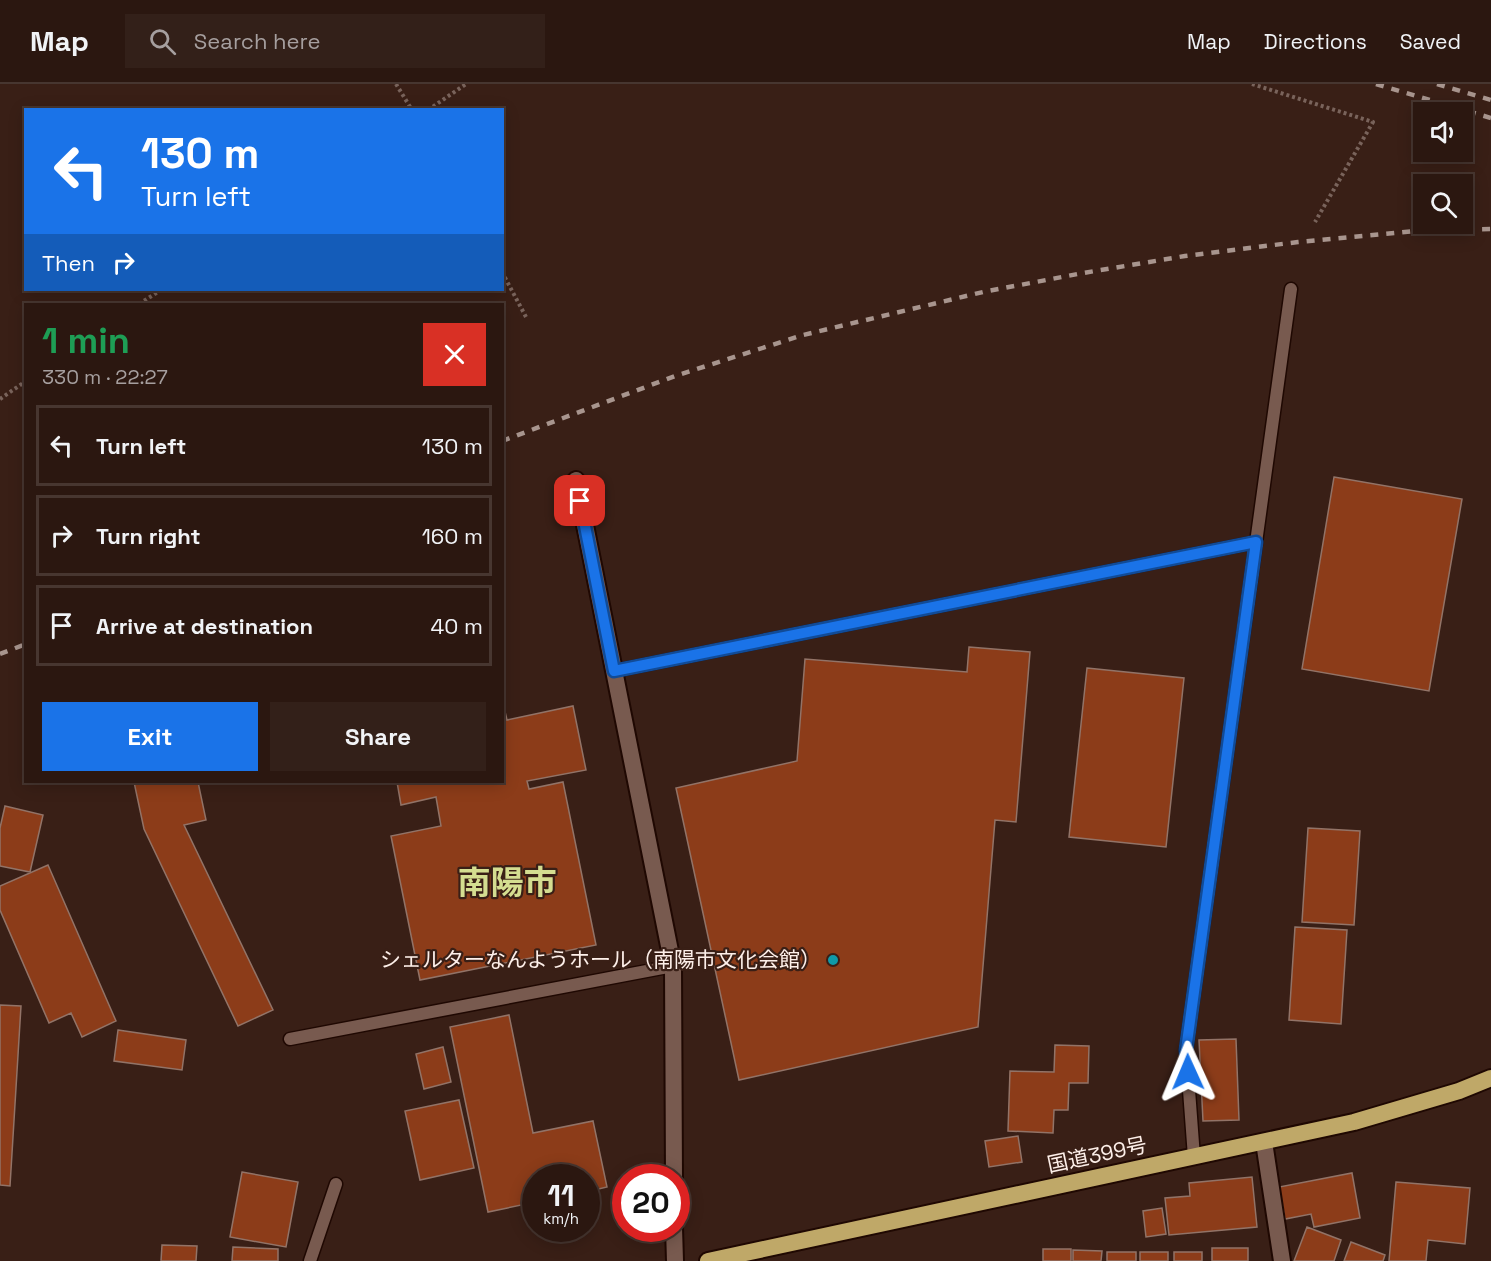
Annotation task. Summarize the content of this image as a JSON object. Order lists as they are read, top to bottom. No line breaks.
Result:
{"streets":{"highway":["国道399号"]},"districts":["南陽市"],"places":["シェルターなんようホール（南陽市文化会館）"],"page":{"header":"Map","search":"Search here","nav":["Map","Directions","Saved"],"turn":["130 m","Turn left"],"then":"Then","heading":["1 min","330 m · 22:27"],"list":[{"name":"Turn left","value":"130 m"},{"name":"Turn right","value":"160 m"},{"name":"Arrive at destination","value":"40 m"}],"buttons":["Exit","Share"],"speed":"11 km/h","limit":"20"}}
